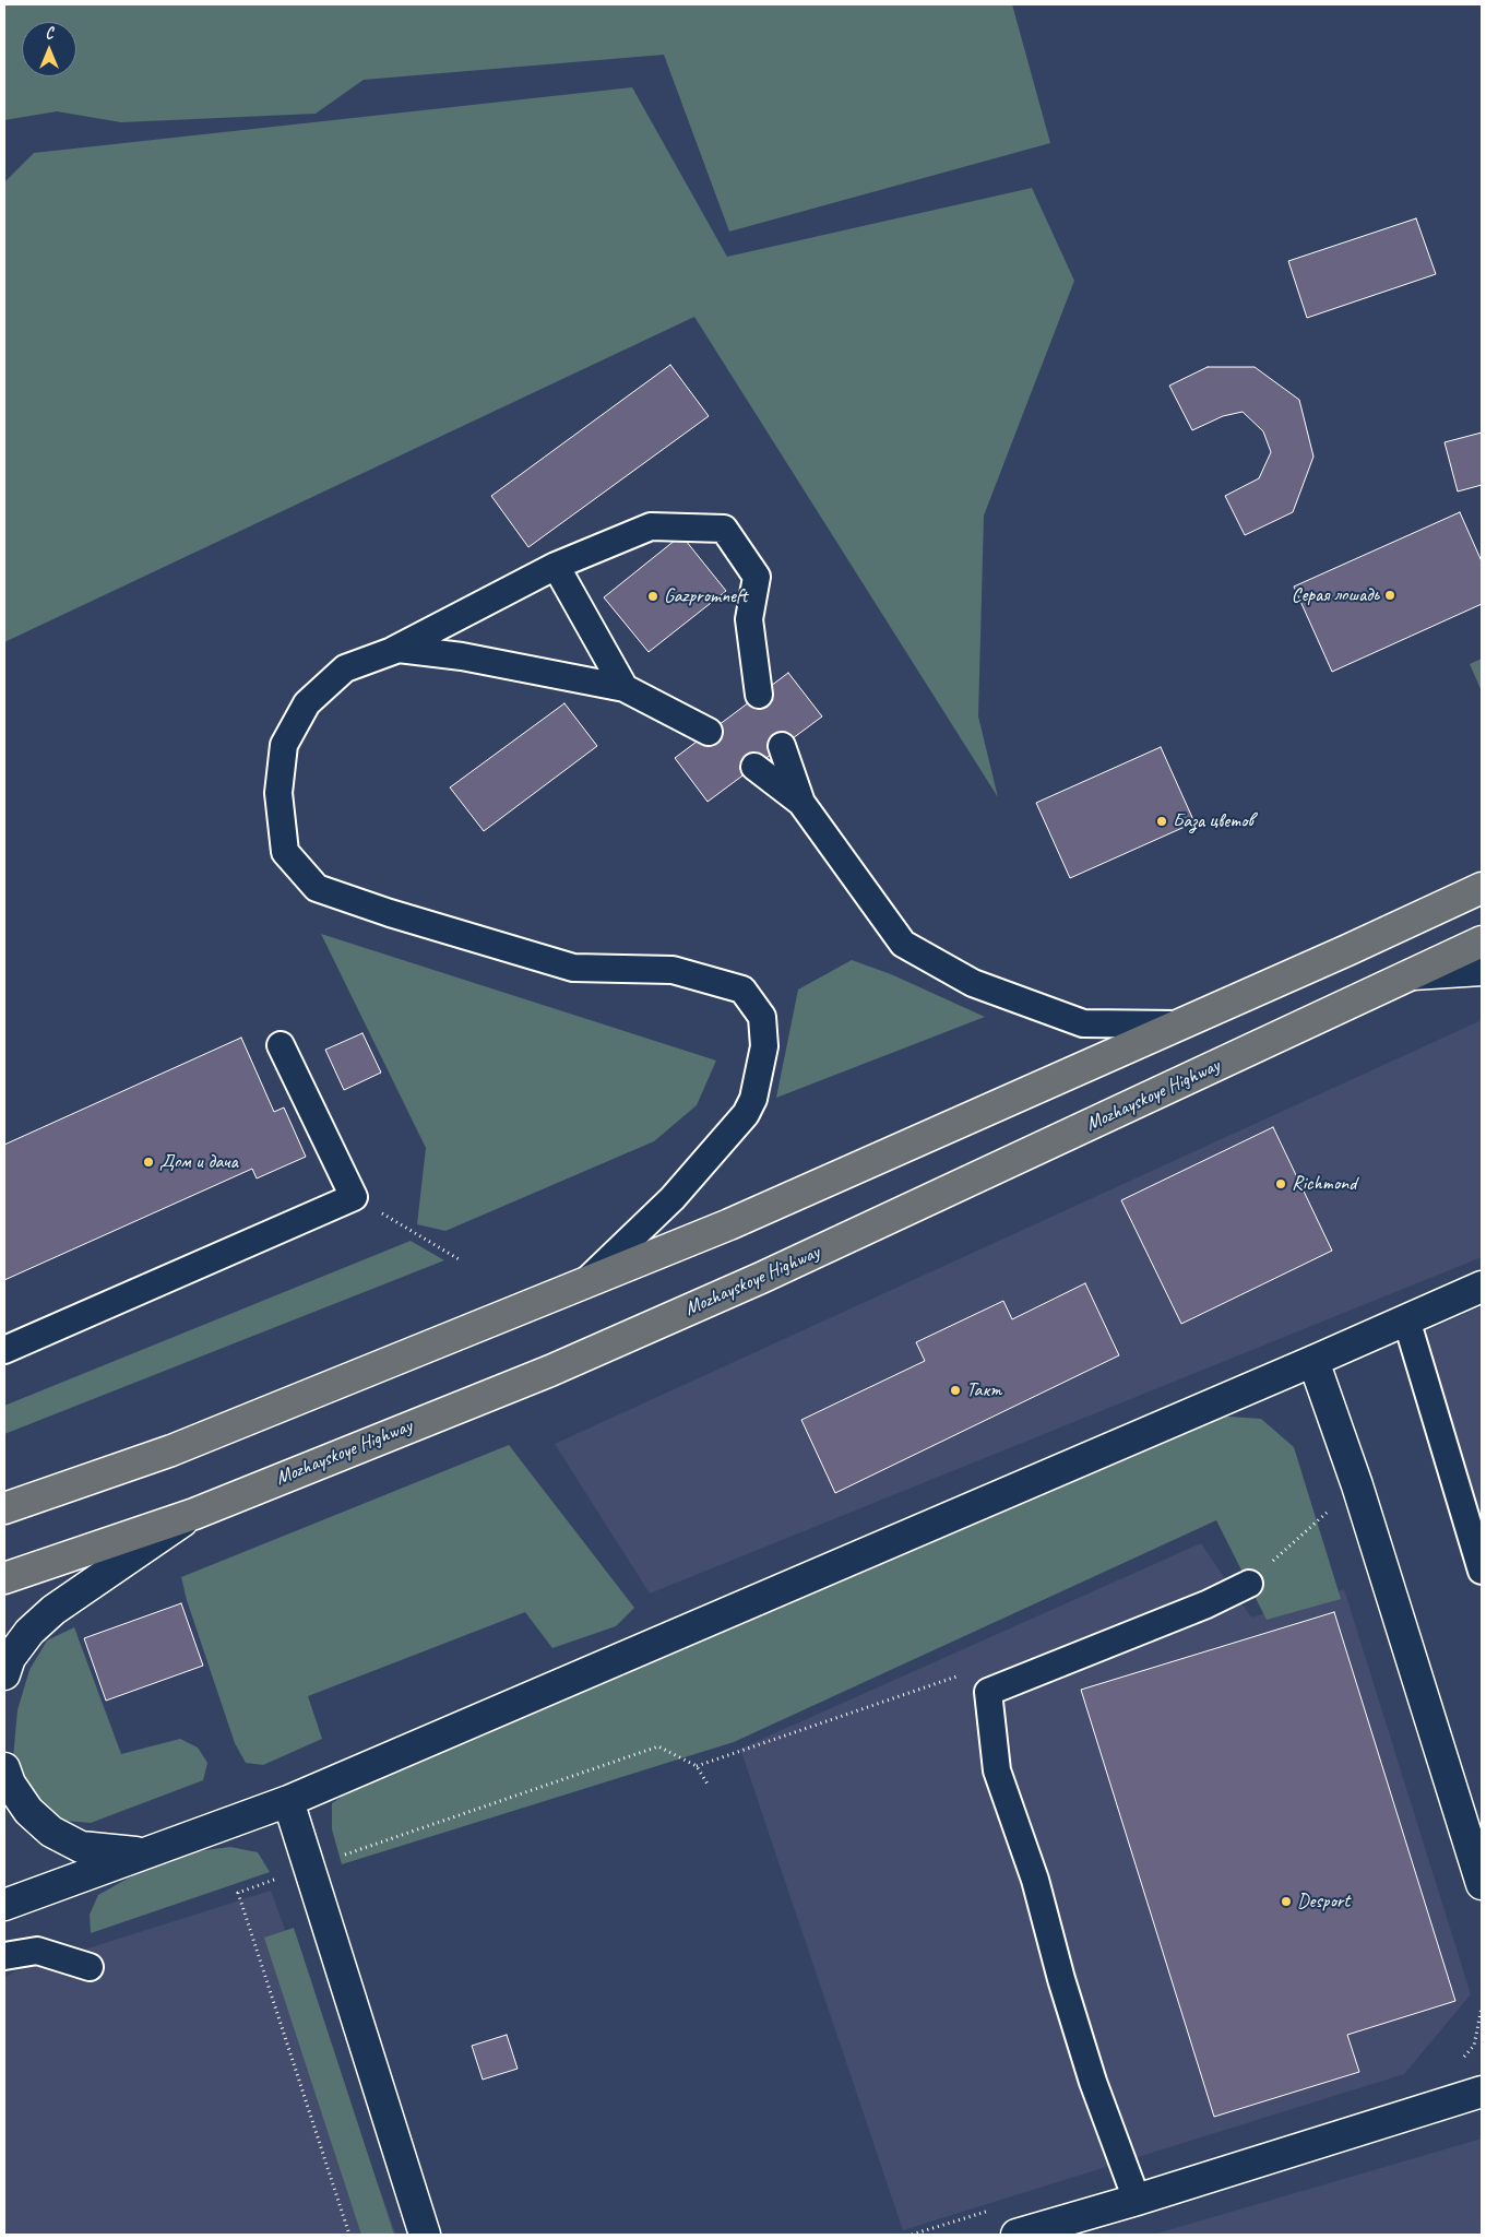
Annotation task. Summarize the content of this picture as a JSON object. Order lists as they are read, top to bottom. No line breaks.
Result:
{"streets":{"main road":["Mozhayskoye Highway"]},"places":["Серая лошадь","Gazpromneft","База цветов","Дом и дача","Richmond","Такт","Desport"],"north":"top"}
